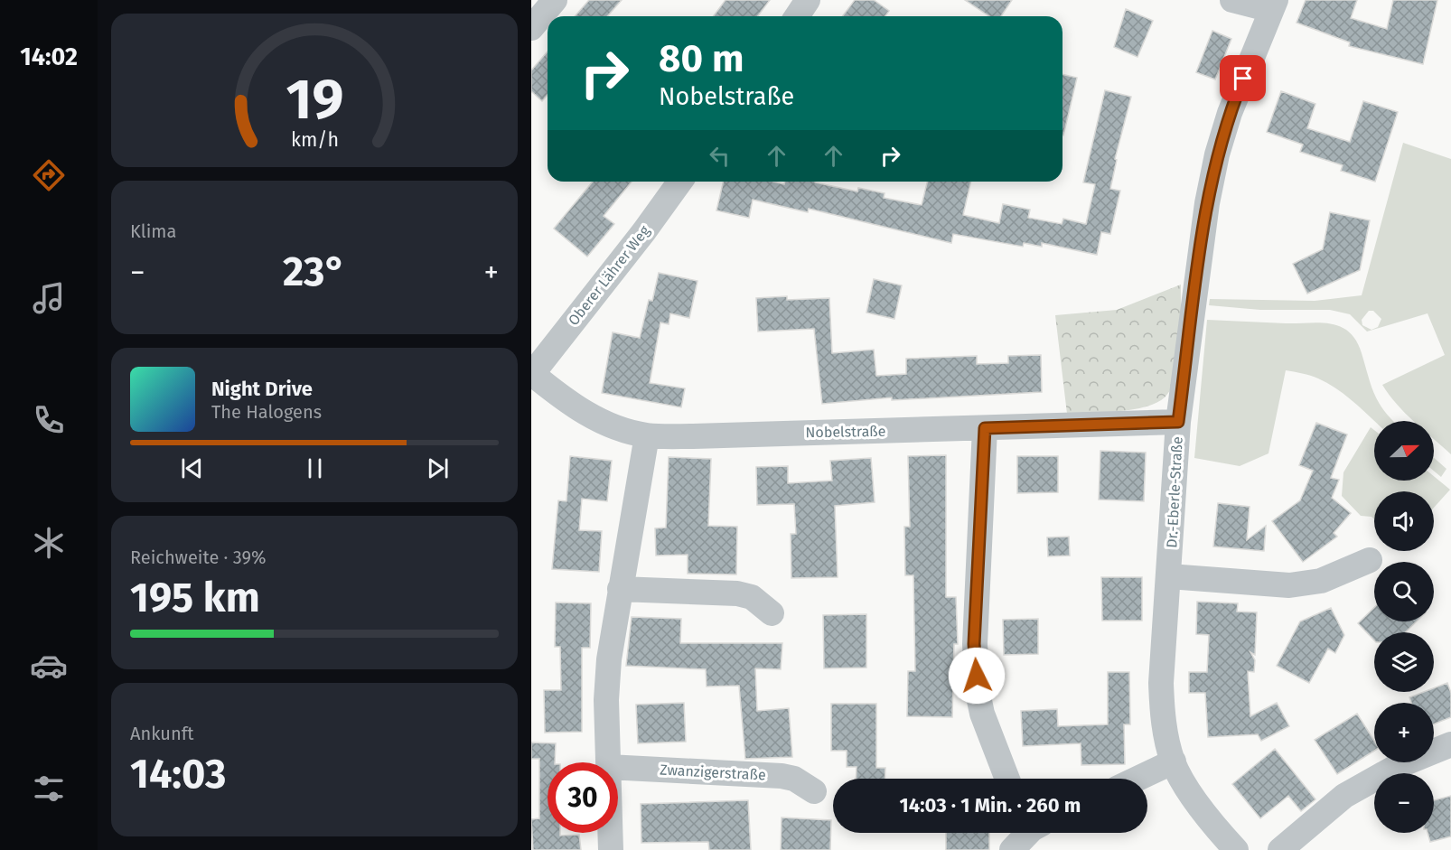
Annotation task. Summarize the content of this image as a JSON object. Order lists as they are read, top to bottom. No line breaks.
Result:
{"streets":{"street":["Oberer Lährer Weg","Nobelstraße","Dr.-Eberle-Straße","Zwanzigerstraße"]},"crossings":[["Oberer Lährer Weg","Nobelstraße"],["Nobelstraße","Dr.-Eberle-Straße"]],"north":"right","page":{"tabs":"14:02","turn":["80 m","Nobelstraße"],"tile":["Klima",["Reichweite · 39%","195 km"],["Ankunft","14:03"]],"heat":["−","23°","+"],"song":["Night Drive","The Halogens"],"map_buttons":["+","−"],"limit":"30","trip":"14:03 · 1 Min. · 260 m","gauge":["19","km/h"]}}
